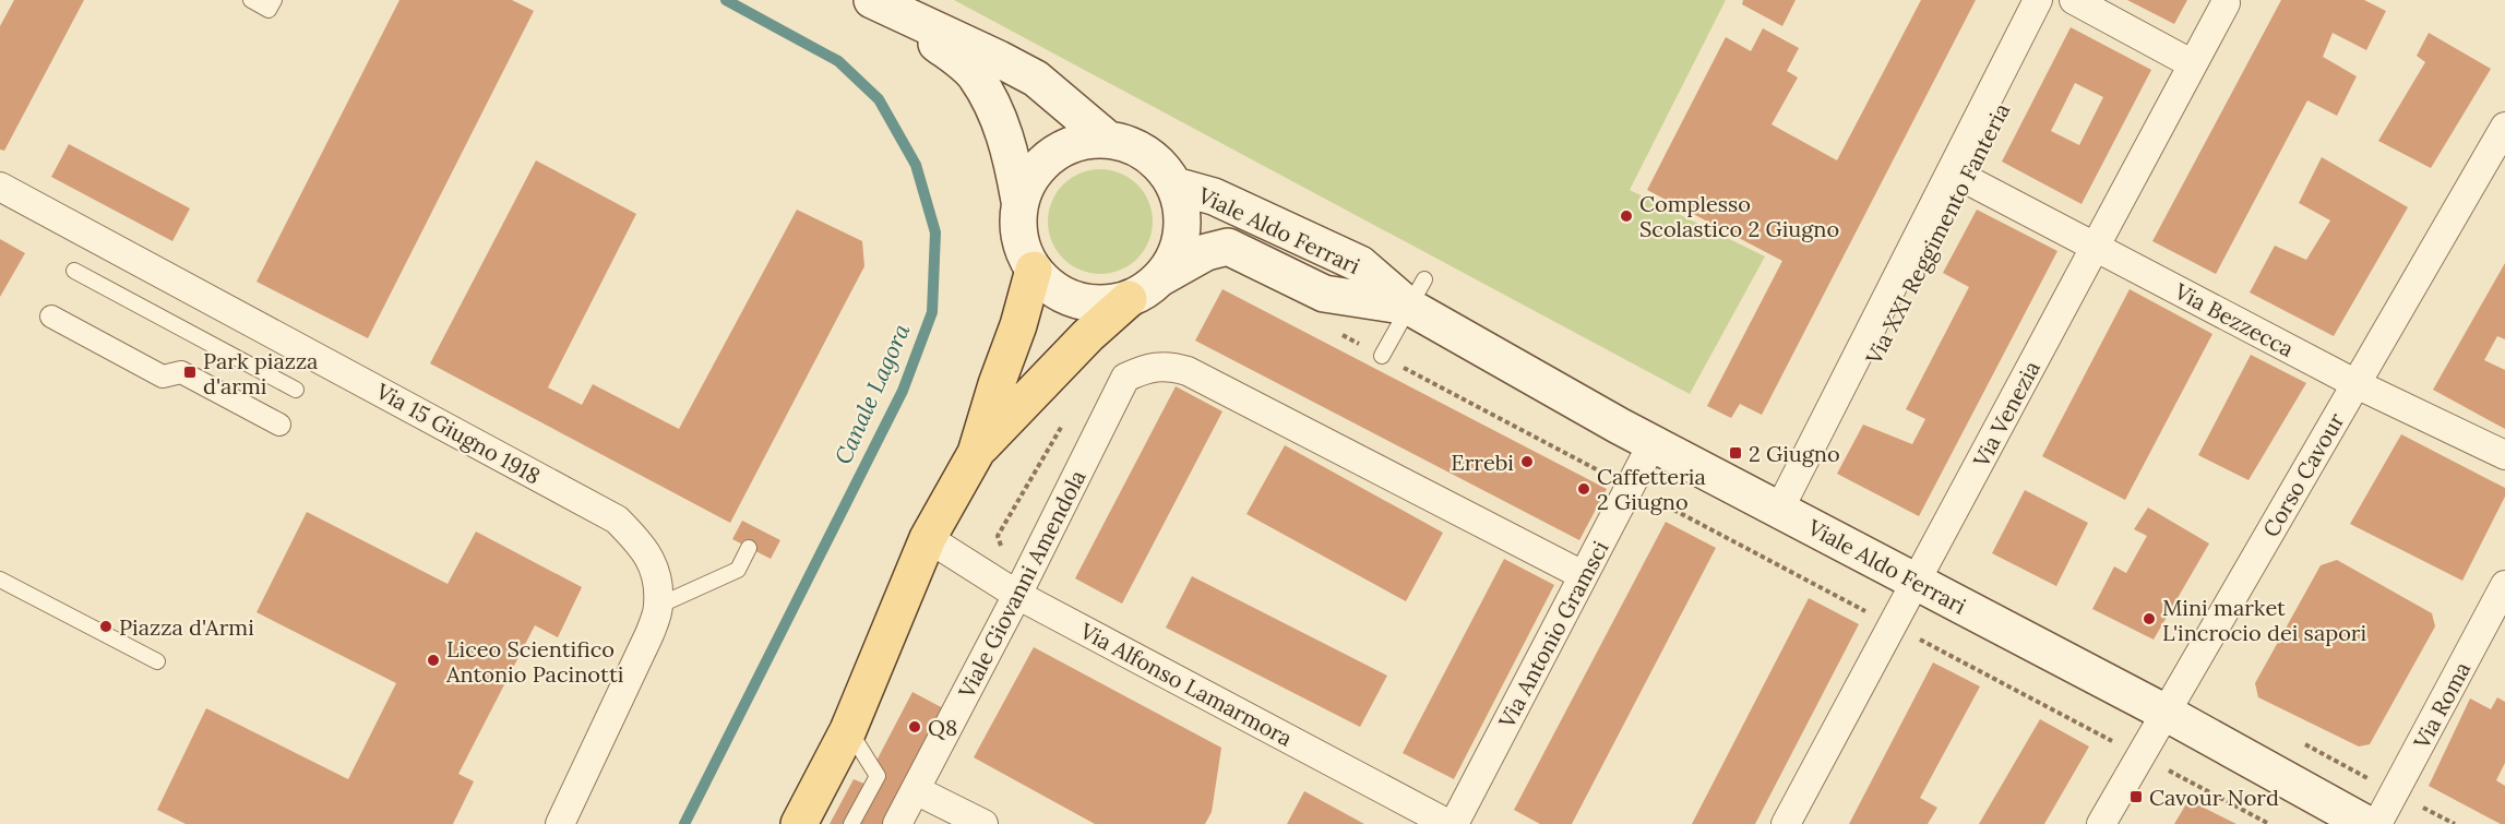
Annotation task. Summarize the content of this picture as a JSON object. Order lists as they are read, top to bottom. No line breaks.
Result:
{"streets":{"main road":["Viale Aldo Ferrari"],"street":["Via XXI Reggimento Fanteria","Via Bezzecca","Via Venezia","Via 15 Giugno 1918","Corso Cavour","Viale Giovanni Amendola","Via Antonio Gramsci","Via Alfonso Lamarmora","Via Roma"]},"crossings":[["Viale Aldo Ferrari","Via XXI Reggimento Fanteria"],["Viale Aldo Ferrari","Via Venezia"],["Viale Aldo Ferrari","Corso Cavour"],["Viale Aldo Ferrari","Via Antonio Gramsci"],["Via XXI Reggimento Fanteria","Via Bezzecca"],["Via Bezzecca","Via Venezia"],["Via Bezzecca","Corso Cavour"],["Viale Giovanni Amendola","Via Antonio Gramsci"],["Viale Giovanni Amendola","Via Alfonso Lamarmora"]],"water":["Canale Lagora"],"places":{"other":["Complesso Scolastico 2 Giugno","Errebi","Caffetteria 2 Giugno","Mini market L'incrocio dei sapori","Piazza d'Armi","Liceo Scientifico Antonio Pacinotti","Q8"],"transit":["Park piazza d'armi","2 Giugno","Cavour Nord"]}}
